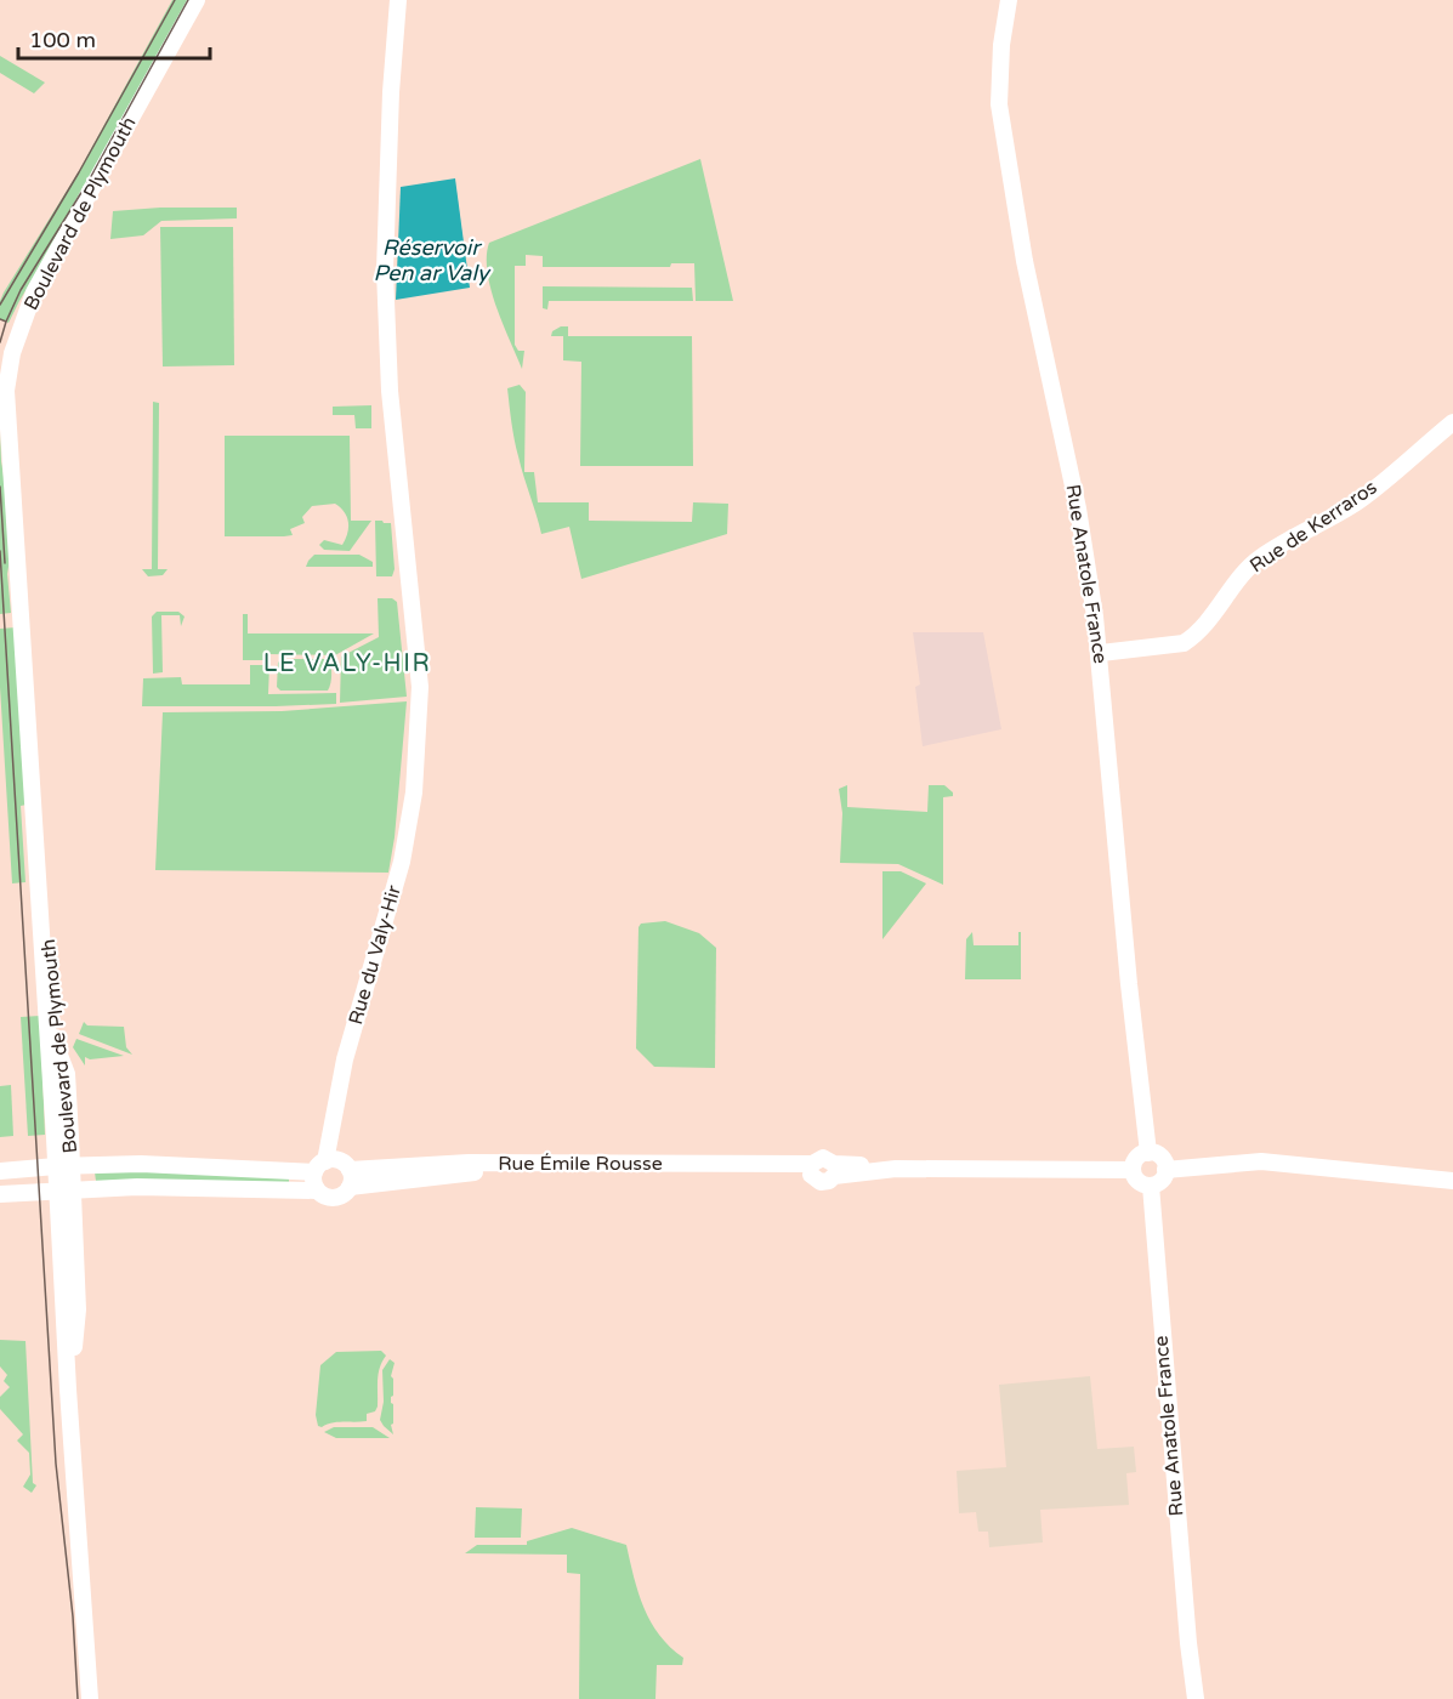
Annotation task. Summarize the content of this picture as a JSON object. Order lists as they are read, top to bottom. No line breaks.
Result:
{"streets":{"main road":["Boulevard de Plymouth","Rue de Kerraros","Rue Anatole France","Rue du Valy-Hir","Rue Émile Rousse"]},"crossings":[["Boulevard de Plymouth","Rue Émile Rousse"],["Rue de Kerraros","Rue Anatole France"],["Rue Anatole France","Rue Émile Rousse"],["Rue du Valy-Hir","Rue Émile Rousse"]],"districts":["LE VALY-HIR"],"water":["Réservoir Pen ar Valy"],"scale_bar":"100 m"}
